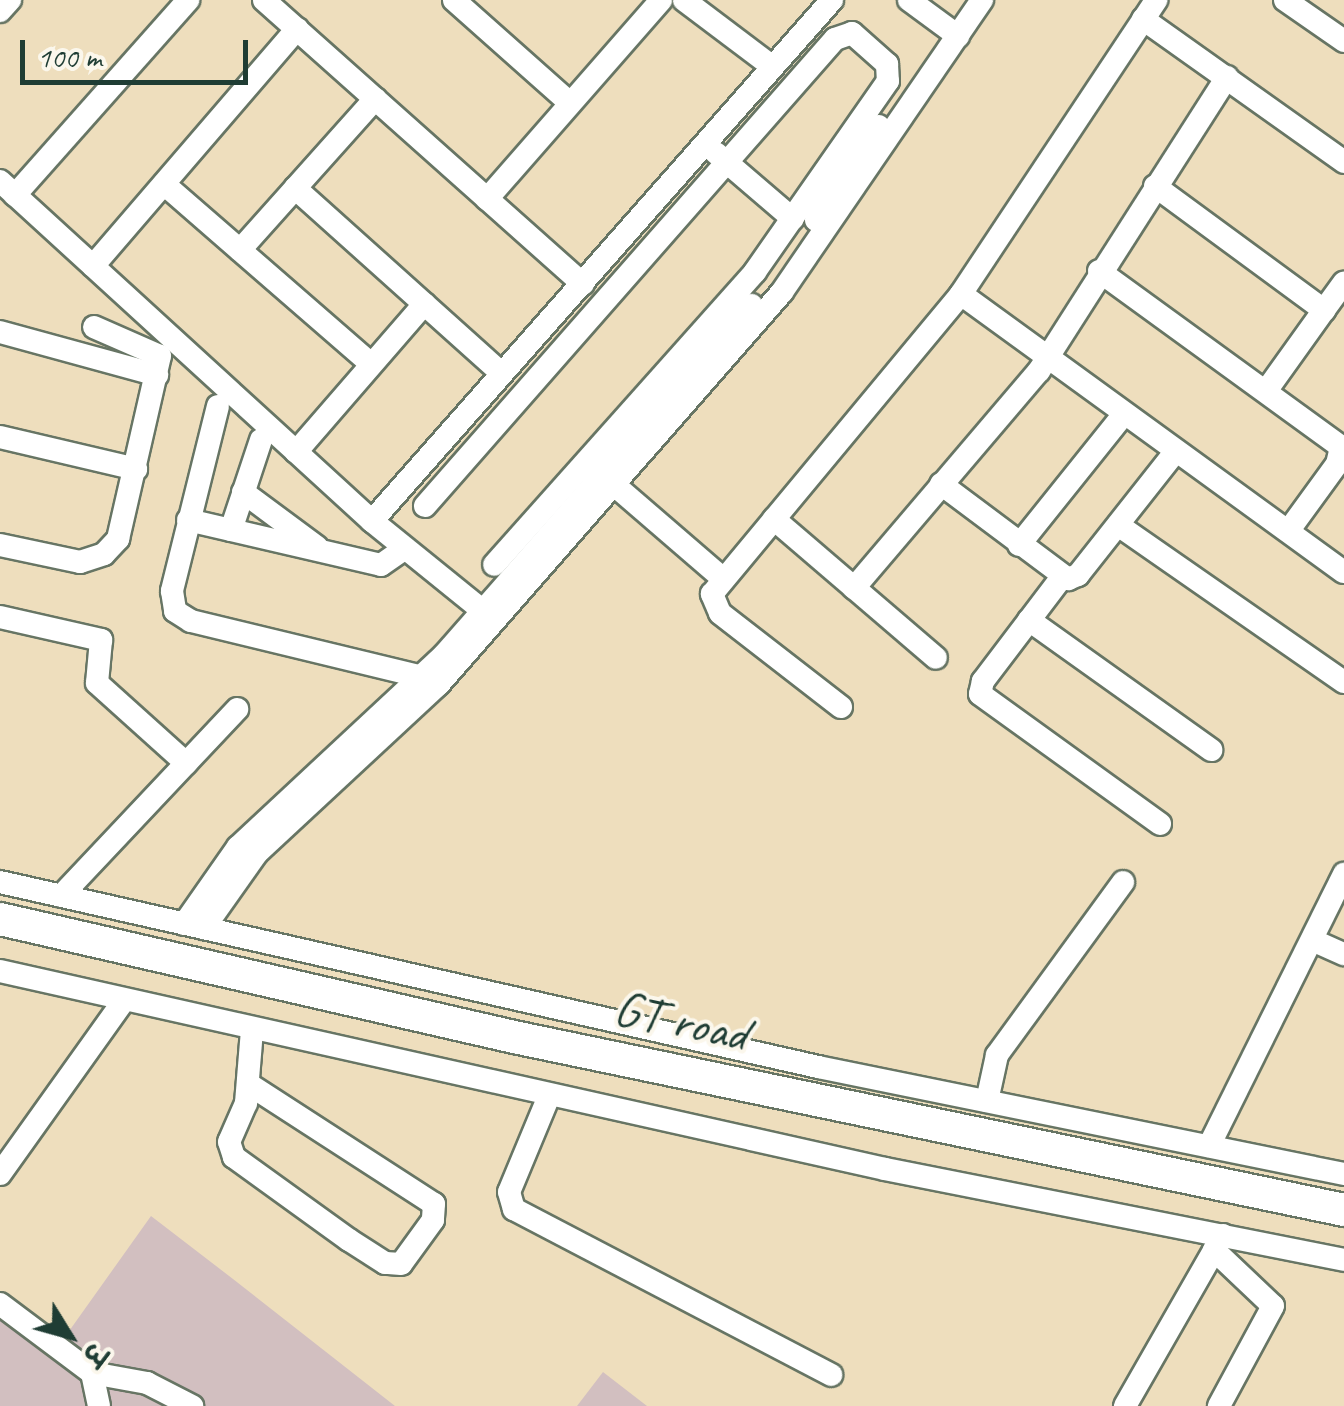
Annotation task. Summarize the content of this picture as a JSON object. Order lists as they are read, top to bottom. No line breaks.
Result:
{"streets":{"highway":["GT road"]},"scale_bar":"100 m","north":"bottom right"}
